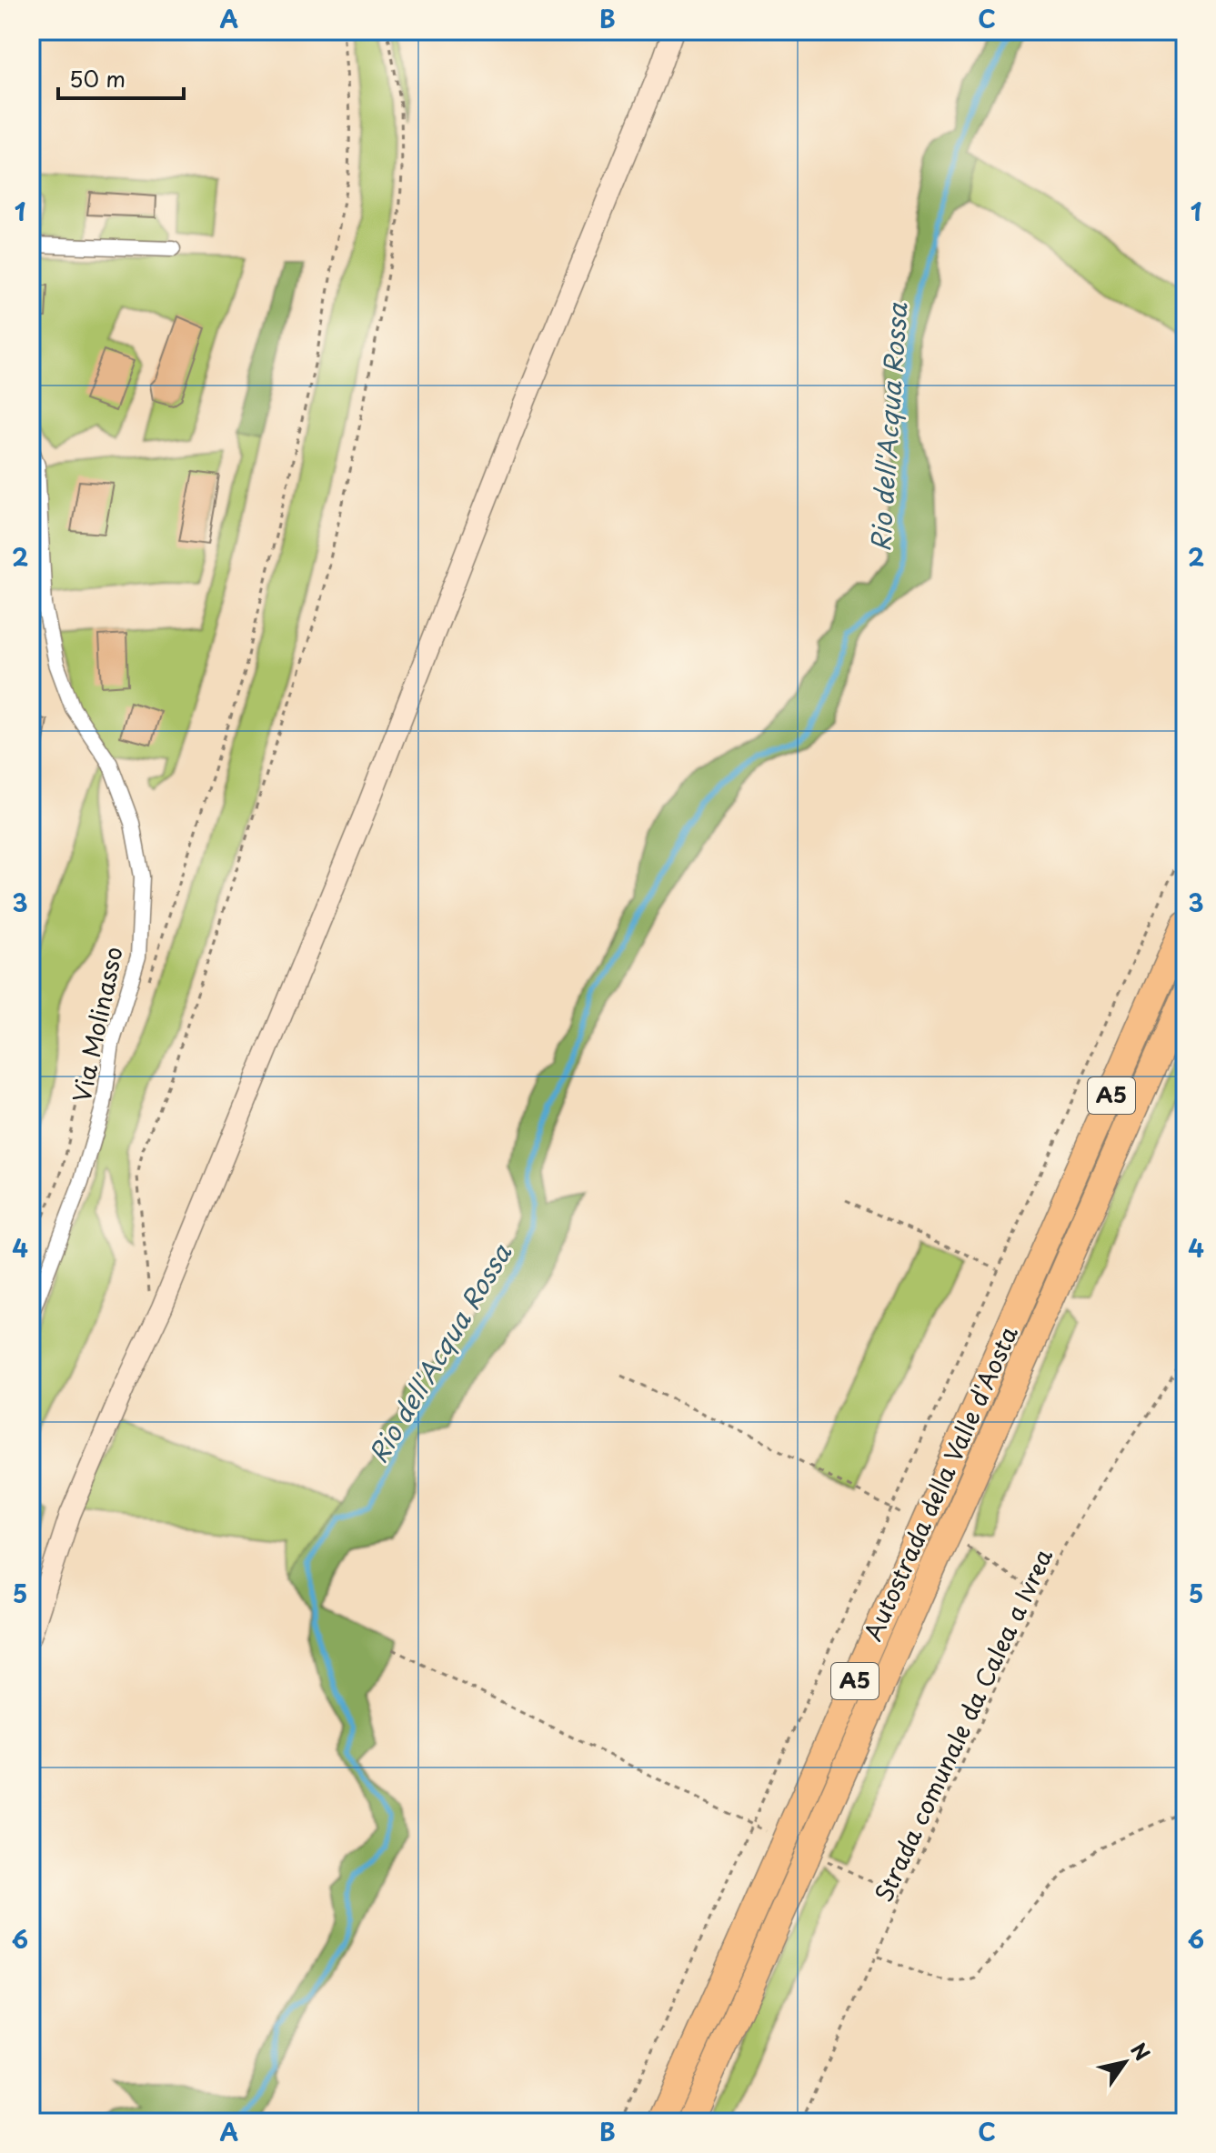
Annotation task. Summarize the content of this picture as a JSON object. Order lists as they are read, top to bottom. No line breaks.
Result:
{"streets":{"highway":["A5","Autostrada della Valle d'Aosta"],"street":["Via Molinasso"],"path":["Strada comunale da Calea a Ivrea"]},"water":["Rio dell'Acqua Rossa"],"scale_bar":"50 m","north":"top right","grid":{"columns":["A","B","C"],"rows":["1","2","3","4","5","6"]}}
